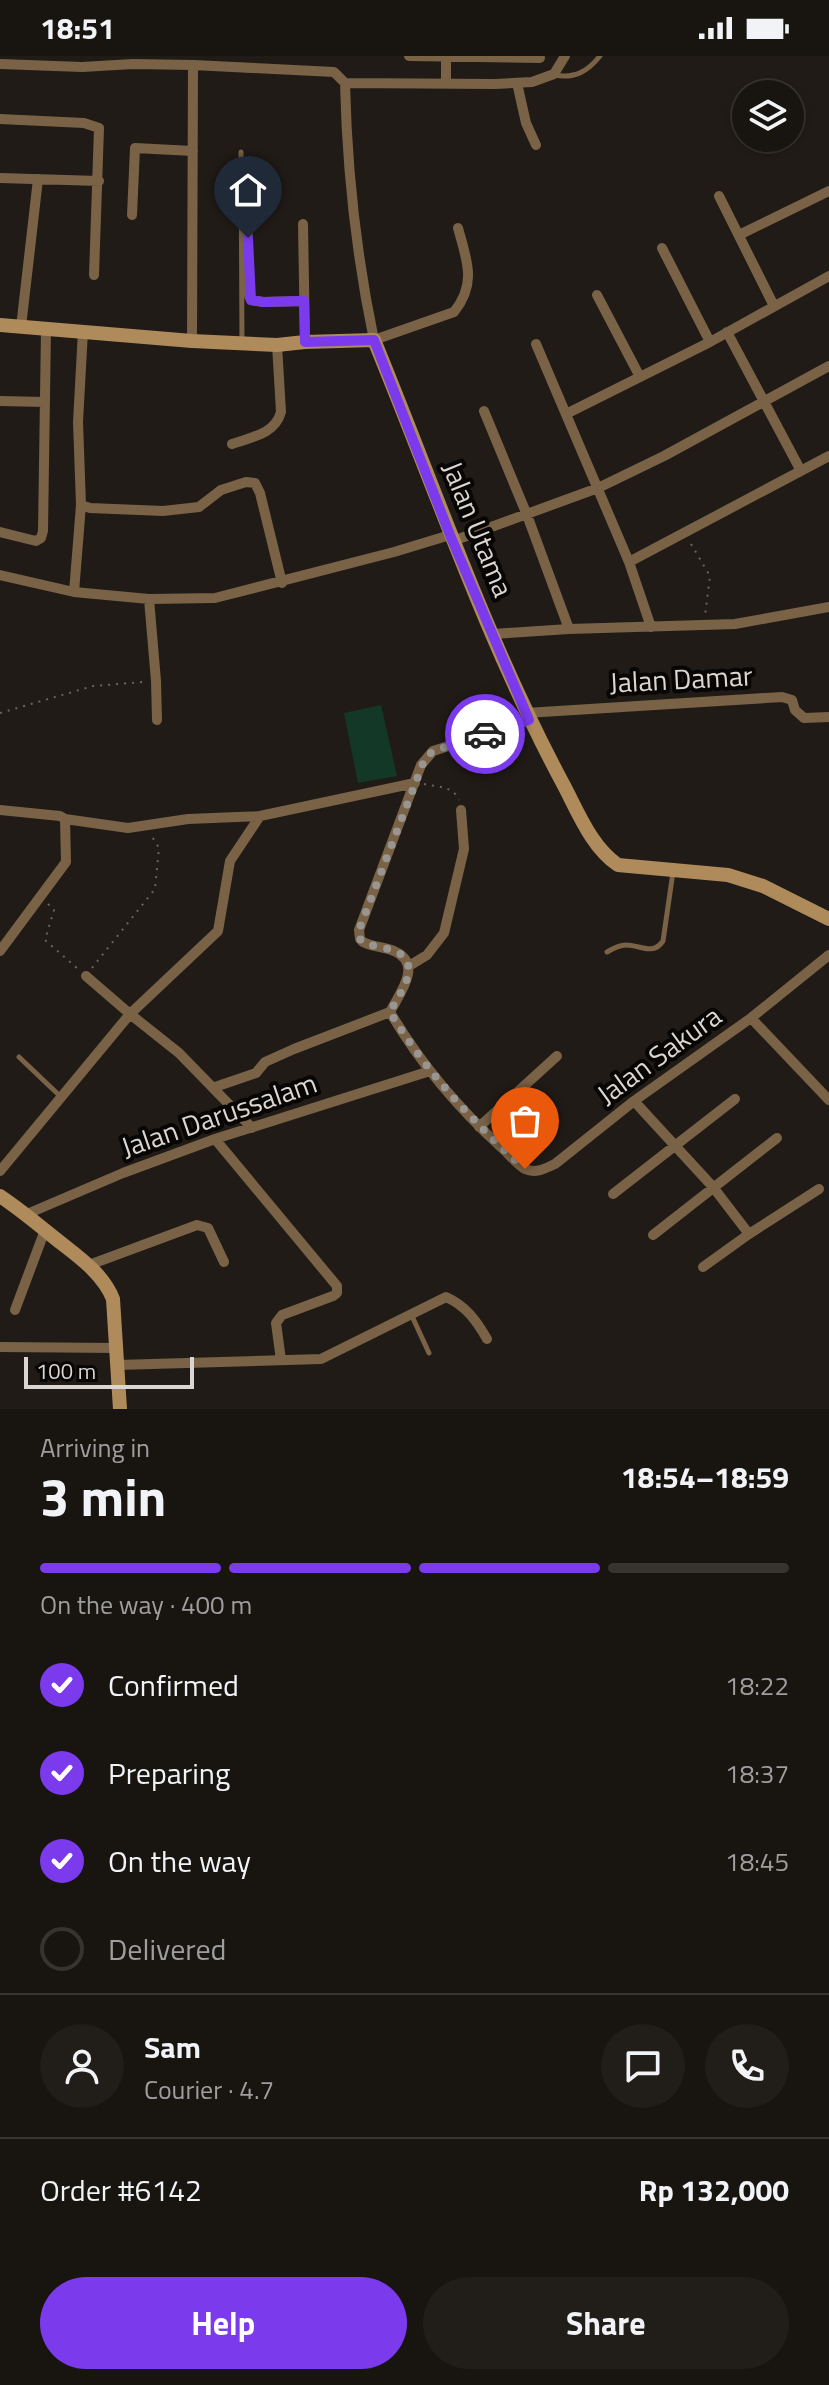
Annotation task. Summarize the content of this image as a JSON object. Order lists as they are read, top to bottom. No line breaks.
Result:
{"streets":{"street":["Jalan Utama","Jalan Damar","Jalan Sakura","Jalan Darussalam"]},"crossings":[["Jalan Utama","Jalan Damar"],["Jalan Sakura","Jalan Darussalam"]],"scale_bar":"100 m","page":{"status":"18:51","scale":"100 m","heading":["3 min","Arriving in","18:54–18:59"],"panel":["Sam","Courier · 4.7","Order #6142","Rp 132,000"],"bar":"On the way · 400 m","list":[["Confirmed","18:22"],["Preparing","18:37"],["On the way","18:45"],"Delivered"],"buttons":["Help","Share"]}}
